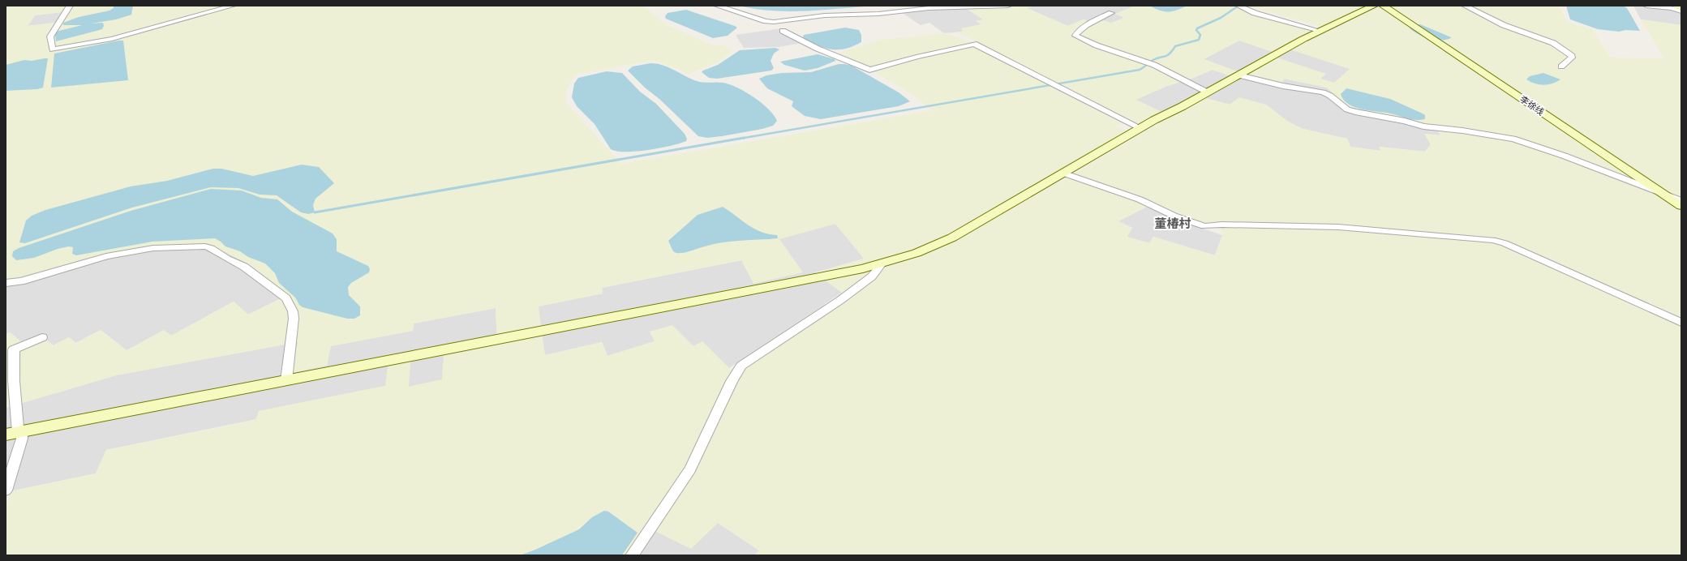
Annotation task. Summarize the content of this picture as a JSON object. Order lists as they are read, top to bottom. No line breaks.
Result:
{"streets":{"street":["李徐线"]},"districts":["董椿村"]}
